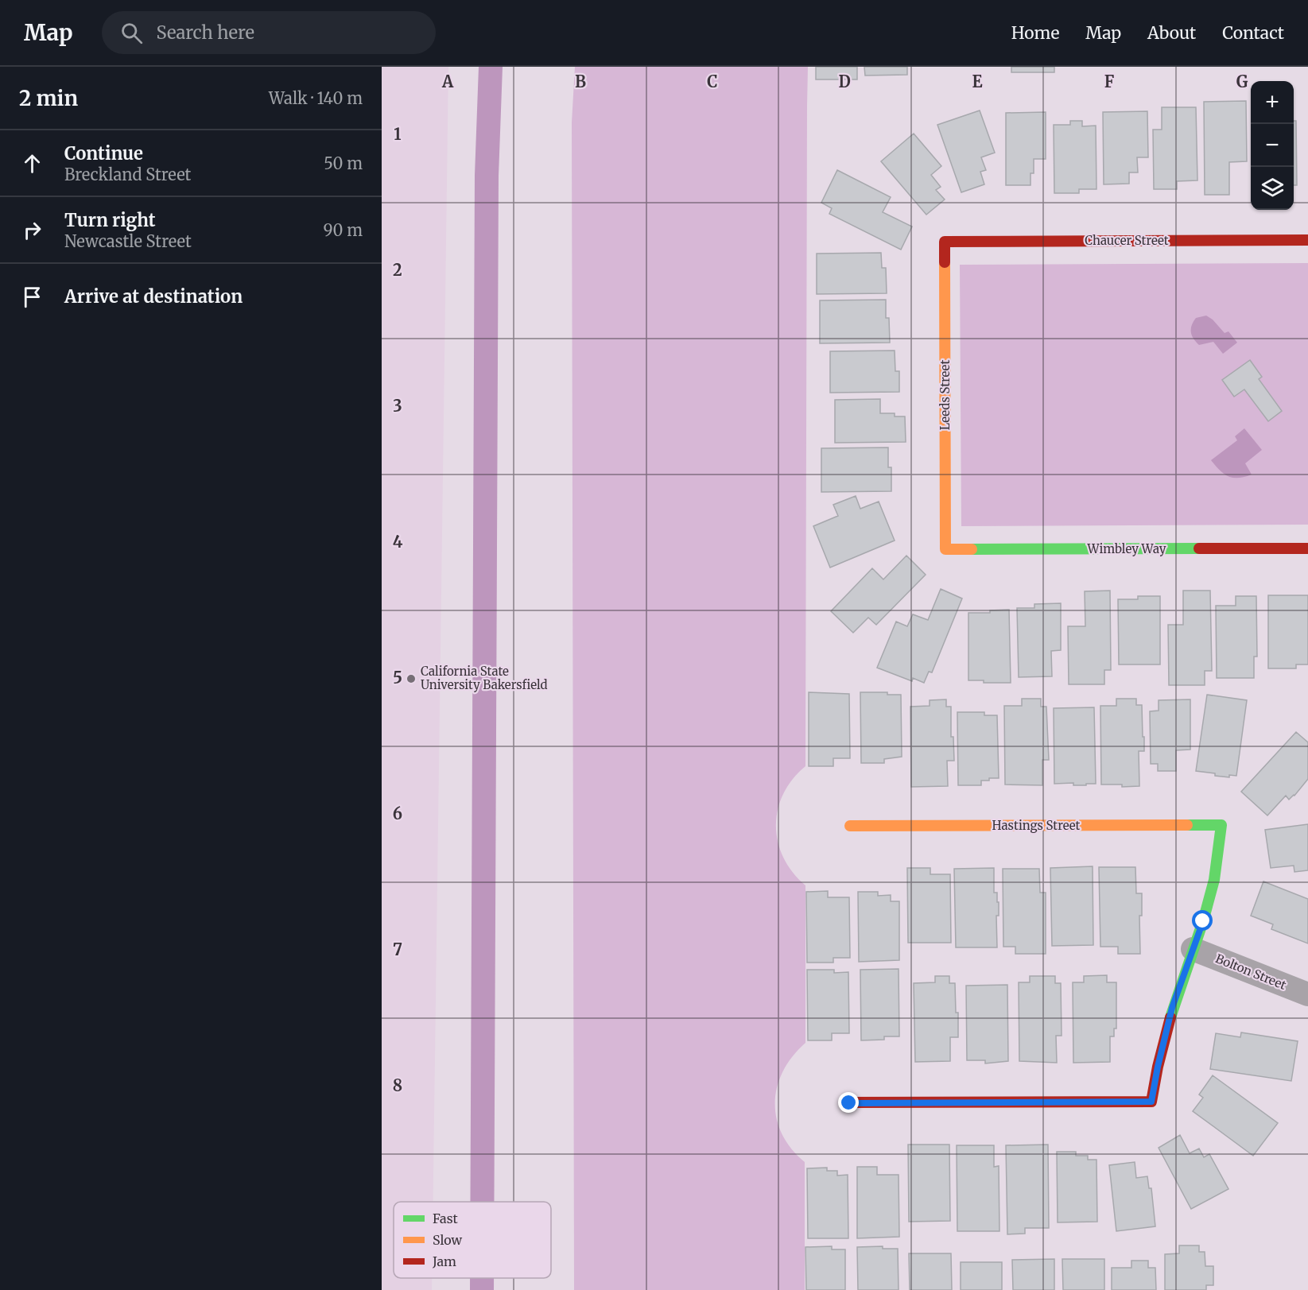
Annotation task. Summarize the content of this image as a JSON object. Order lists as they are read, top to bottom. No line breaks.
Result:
{"streets":{"street":["Chaucer Street","Leeds Street","Wimbley Way","Hastings Street","Bolton Street"]},"crossings":[["Chaucer Street","Leeds Street"],["Leeds Street","Wimbley Way"],["Hastings Street","Bolton Street"]],"places":["California State University Bakersfield"],"legend":["Fast","Slow","Jam"],"page":{"header":"Map","search":"Search here","nav":["Home","Map","About","Contact"],"heading":["2 min","Walk · 140 m"],"map_buttons":["+","−"],"list":[["Continue","Breckland Street","50 m"],["Turn right","Newcastle Street","90 m"],"Arrive at destination"]},"grid":{"columns":["A","B","C","D","E","F","G"],"rows":["1","2","3","4","5","6","7","8"]}}
